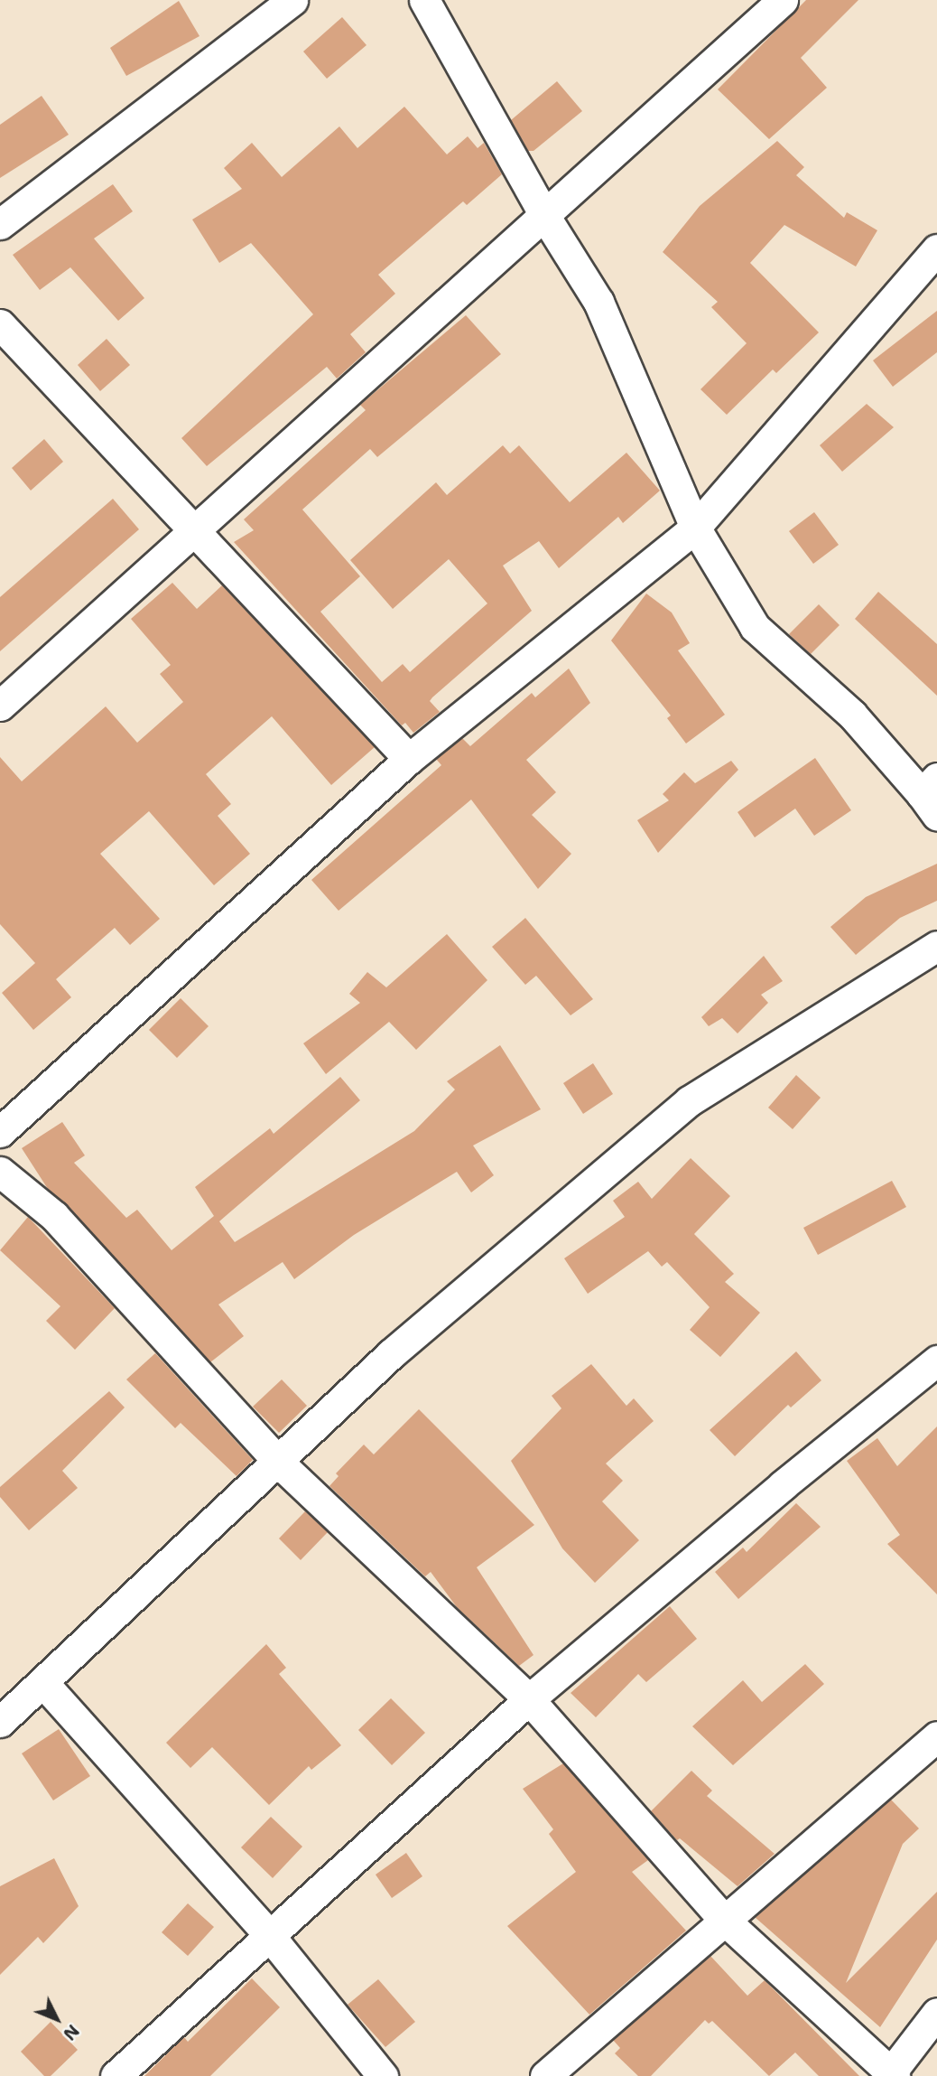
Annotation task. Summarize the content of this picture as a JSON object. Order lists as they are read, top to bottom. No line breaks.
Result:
{"north":"bottom right"}
